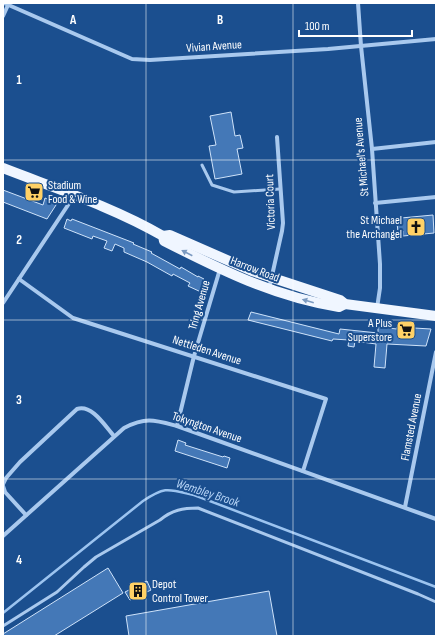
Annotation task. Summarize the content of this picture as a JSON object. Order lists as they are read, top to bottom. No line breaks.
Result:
{"streets":{"main road":["Harrow Road"],"street":["Vivian Avenue","St Michael's Avenue","Victoria Court","Tring Avenue","Nettleden Avenue","Tokyngton Avenue","Flamsted Avenue"]},"crossings":[["Vivian Avenue","St Michael's Avenue"],["St Michael's Avenue","Harrow Road"],["Victoria Court","Harrow Road"],["Harrow Road","Tring Avenue"],["Tring Avenue","Nettleden Avenue"],["Tring Avenue","Tokyngton Avenue"],["Nettleden Avenue","Tokyngton Avenue"],["Tokyngton Avenue","Flamsted Avenue"]],"water":["Wembley Brook"],"places":{"supermarket":["Stadium Food & Wine","A Plus Superstore"],"church":["St Michael the Archangel"],"building":["Depot Control Tower"]},"scale_bar":"100 m","grid":{"columns":["A","B"],"rows":["1","2","3","4"]}}
